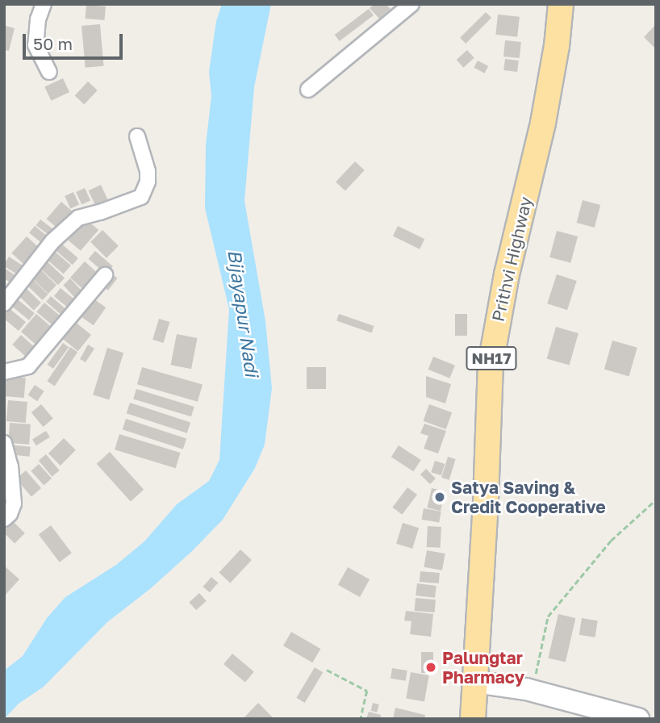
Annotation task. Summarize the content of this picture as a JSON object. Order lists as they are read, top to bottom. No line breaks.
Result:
{"streets":{"highway":["Prithvi Highway","NH17"]},"water":["Bijayapur Nadi"],"places":["Satya Saving & Credit Cooperative","Palungtar Pharmacy"],"scale_bar":"50 m"}
